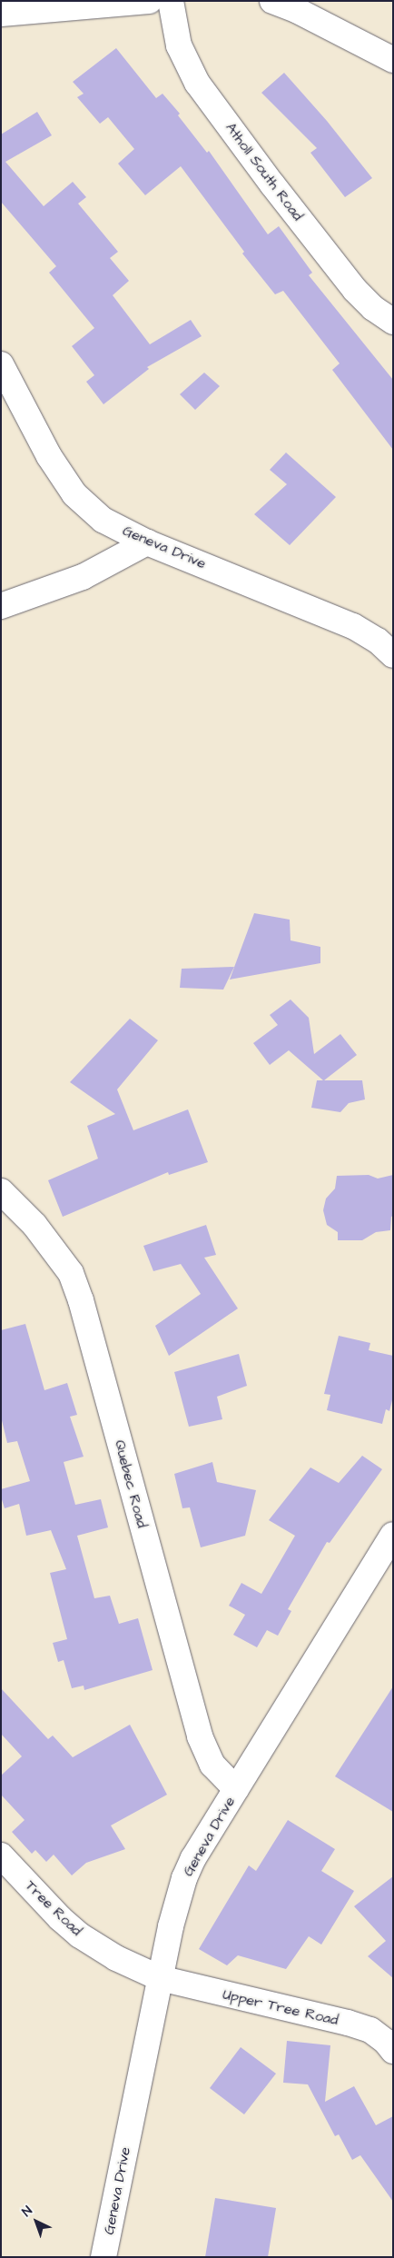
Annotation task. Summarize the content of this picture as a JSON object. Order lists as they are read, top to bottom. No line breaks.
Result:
{"streets":{"street":["Atholl South Road","Geneva Drive","Quebec Road","Tree Road","Upper Tree Road"]},"crossings":[["Geneva Drive","Quebec Road"],["Geneva Drive","Tree Road"],["Geneva Drive","Upper Tree Road"],["Tree Road","Upper Tree Road"]],"north":"top left"}
